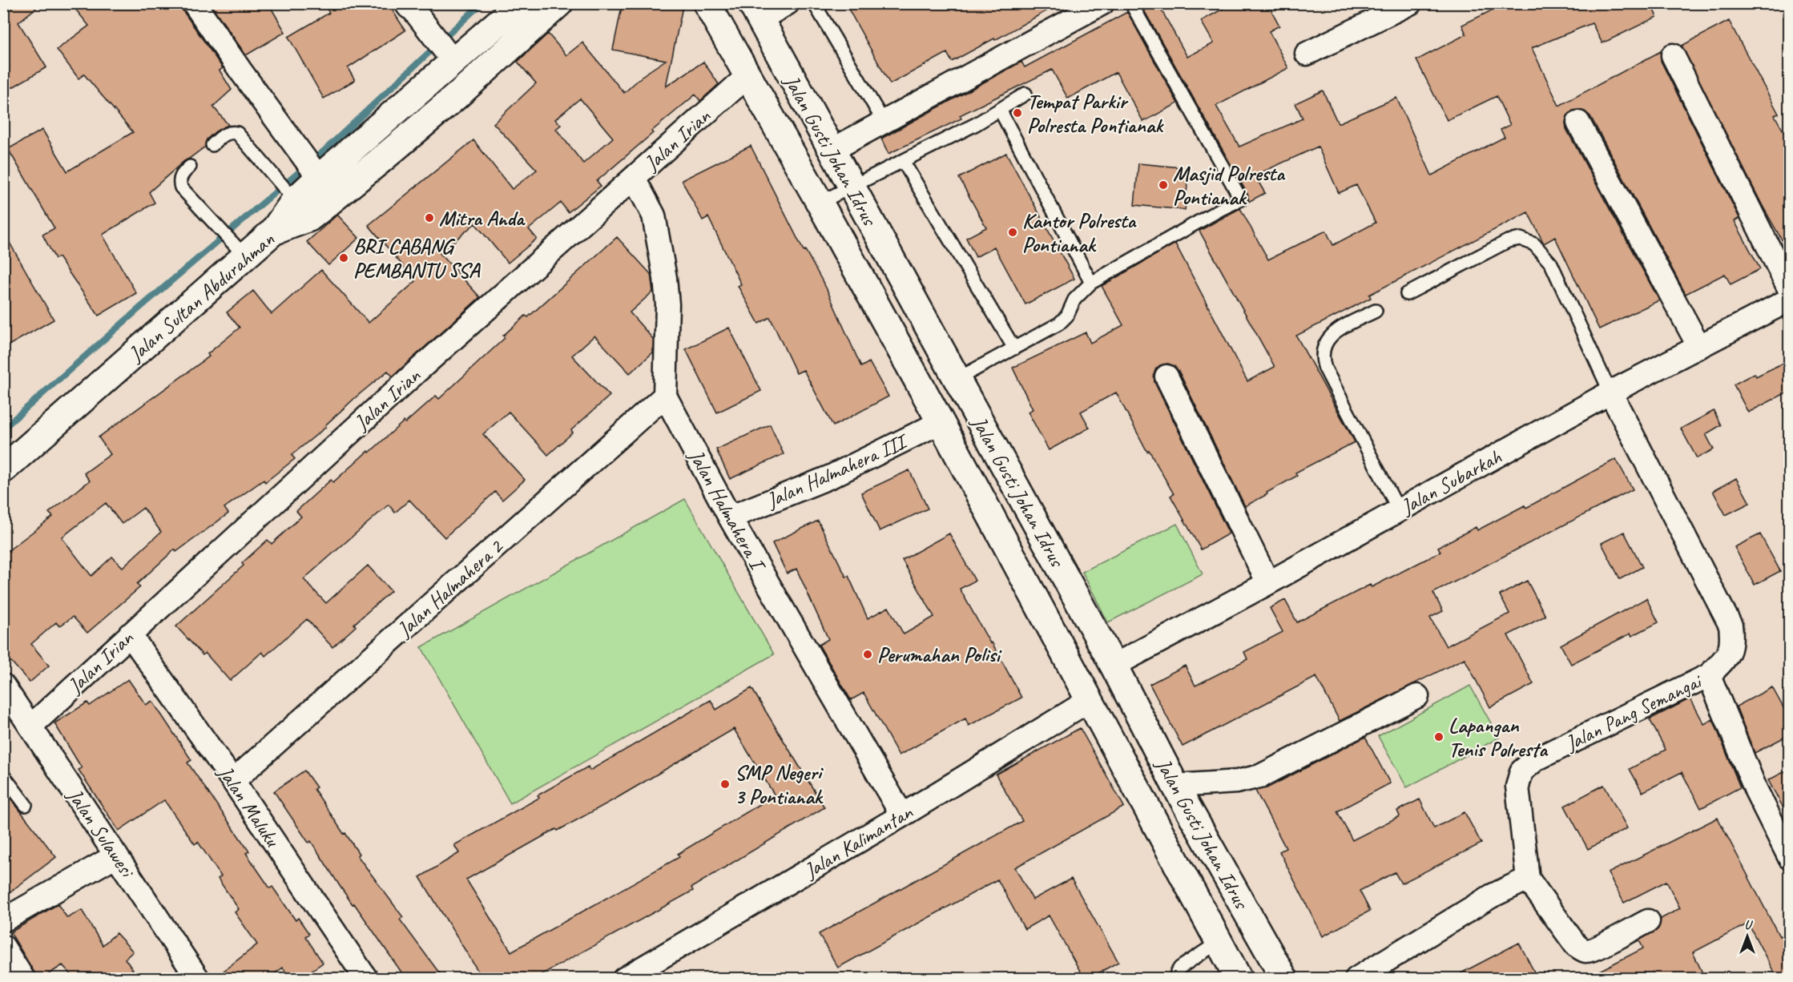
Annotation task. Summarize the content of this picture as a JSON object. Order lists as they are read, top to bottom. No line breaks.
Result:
{"streets":{"street":["Jalan Irian","Jalan Gusti Johan Idrus","Jalan Sultan Abdurahman","Jalan Halmahera III","Jalan Subarkah","Jalan Halmahera I","Jalan Halmahera 2","Jalan Pang Semangai","Jalan Maluku","Jalan Sulawesi","Jalan Kalimantan"]},"crossings":[["Jalan Irian","Jalan Gusti Johan Idrus"],["Jalan Irian","Jalan Halmahera I"],["Jalan Irian","Jalan Maluku"],["Jalan Irian","Jalan Sulawesi"],["Jalan Gusti Johan Idrus","Jalan Halmahera III"],["Jalan Gusti Johan Idrus","Jalan Subarkah"],["Jalan Gusti Johan Idrus","Jalan Kalimantan"],["Jalan Halmahera III","Jalan Halmahera I"],["Jalan Subarkah","Jalan Pang Semangai"],["Jalan Halmahera I","Jalan Halmahera 2"],["Jalan Halmahera I","Jalan Kalimantan"],["Jalan Halmahera 2","Jalan Maluku"]],"places":["Tempat Parkir Polresta Pontianak","Masjid Polresta Pontianak","Mitra Anda","Kantor Polresta Pontianak","BRI CABANG PEMBANTU SSA","Perumahan Polisi","Lapangan Tenis Polresta","SMP Negeri 3 Pontianak"],"north":"top"}
